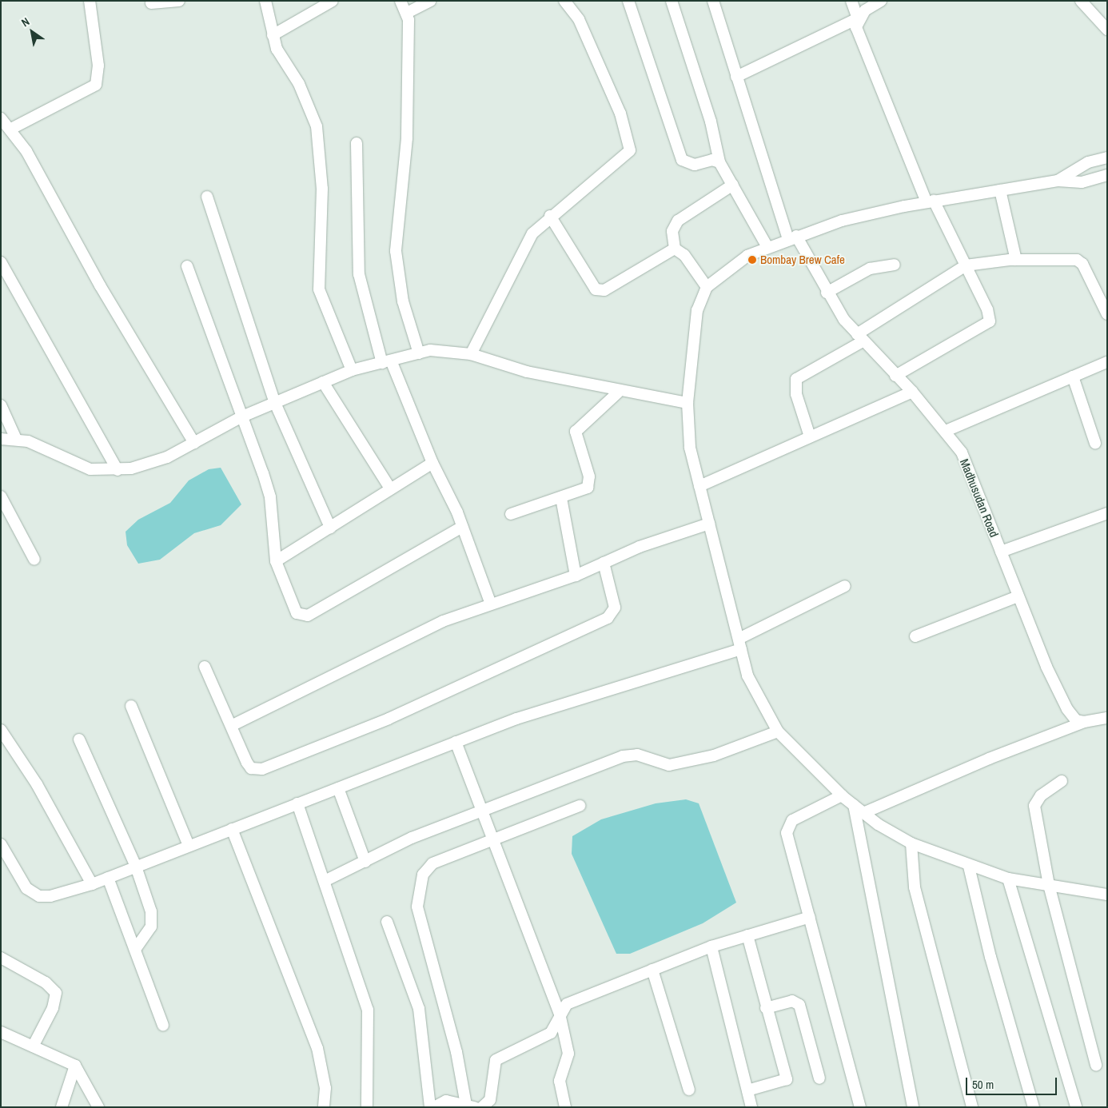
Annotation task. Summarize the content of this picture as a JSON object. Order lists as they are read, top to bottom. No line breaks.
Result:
{"streets":{"street":["Madhusudan Road"]},"places":["Bombay Brew Cafe"],"scale_bar":"50 m","north":"top left"}
